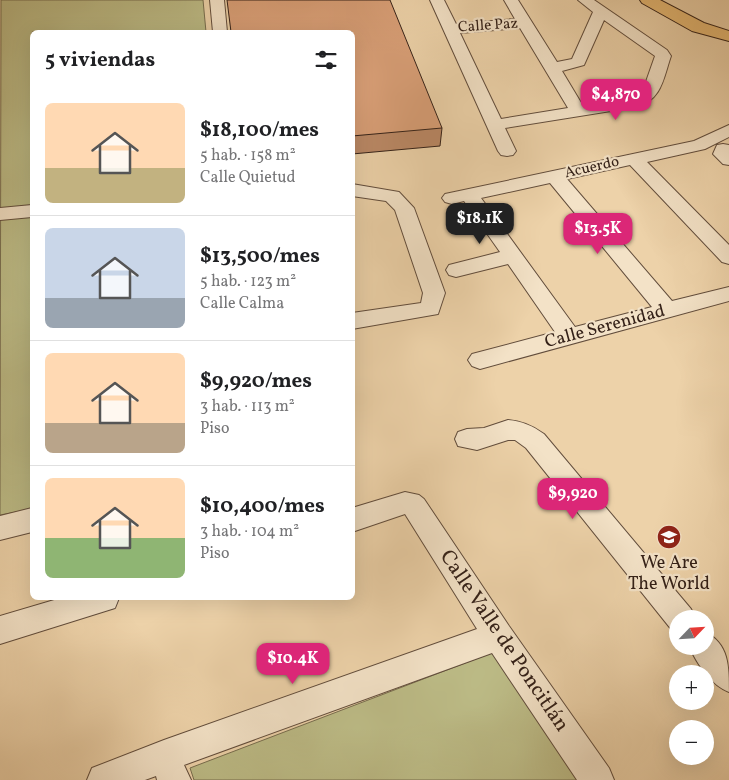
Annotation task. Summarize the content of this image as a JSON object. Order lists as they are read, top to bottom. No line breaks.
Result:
{"streets":{"street":["Calle Paz","Acuerdo","Calle Serenidad","Calle Valle de Poncitlán"]},"places":{"school or university":["We Are The World"]},"north":"top right","page":{"heading":"5 viviendas","price":["$4,870","$18.1K","$13.5K","$9,920","$10.4K"],"list":[{"name":"$18,100/mes","note":"5 hab. · 158 m² · Calle Quietud"},{"name":"$13,500/mes","note":"5 hab. · 123 m² · Calle Calma"},{"name":"$9,920/mes","note":"3 hab. · 113 m² · Piso"},{"name":"$10,400/mes","note":"3 hab. · 104 m² · Piso"}],"map_buttons":["+","−"]}}
